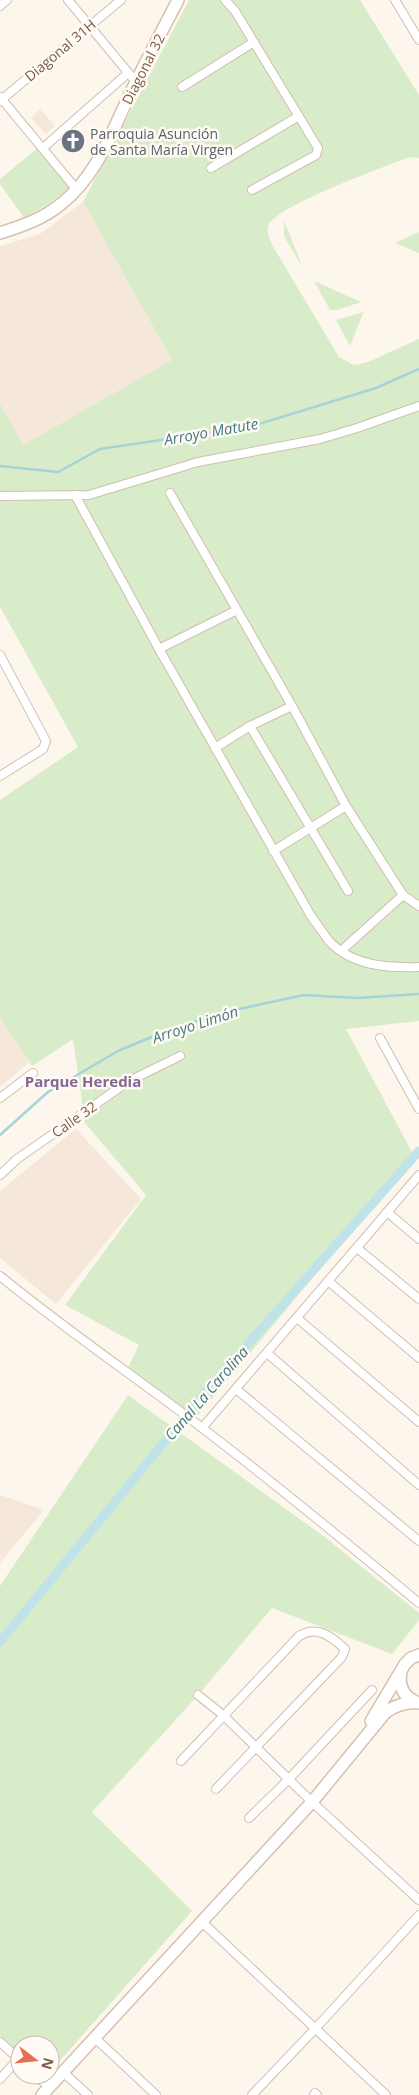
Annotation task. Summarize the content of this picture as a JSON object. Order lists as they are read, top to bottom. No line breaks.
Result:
{"streets":{"street":["Diagonal 31H","Diagonal 32","Calle 32"]},"districts":["Parque Heredia"],"water":["Arroyo Matute","Arroyo Limón","Canal La Carolina"],"places":{"church":["Parroquia Asunción de Santa María Virgen"]},"north":"right"}
